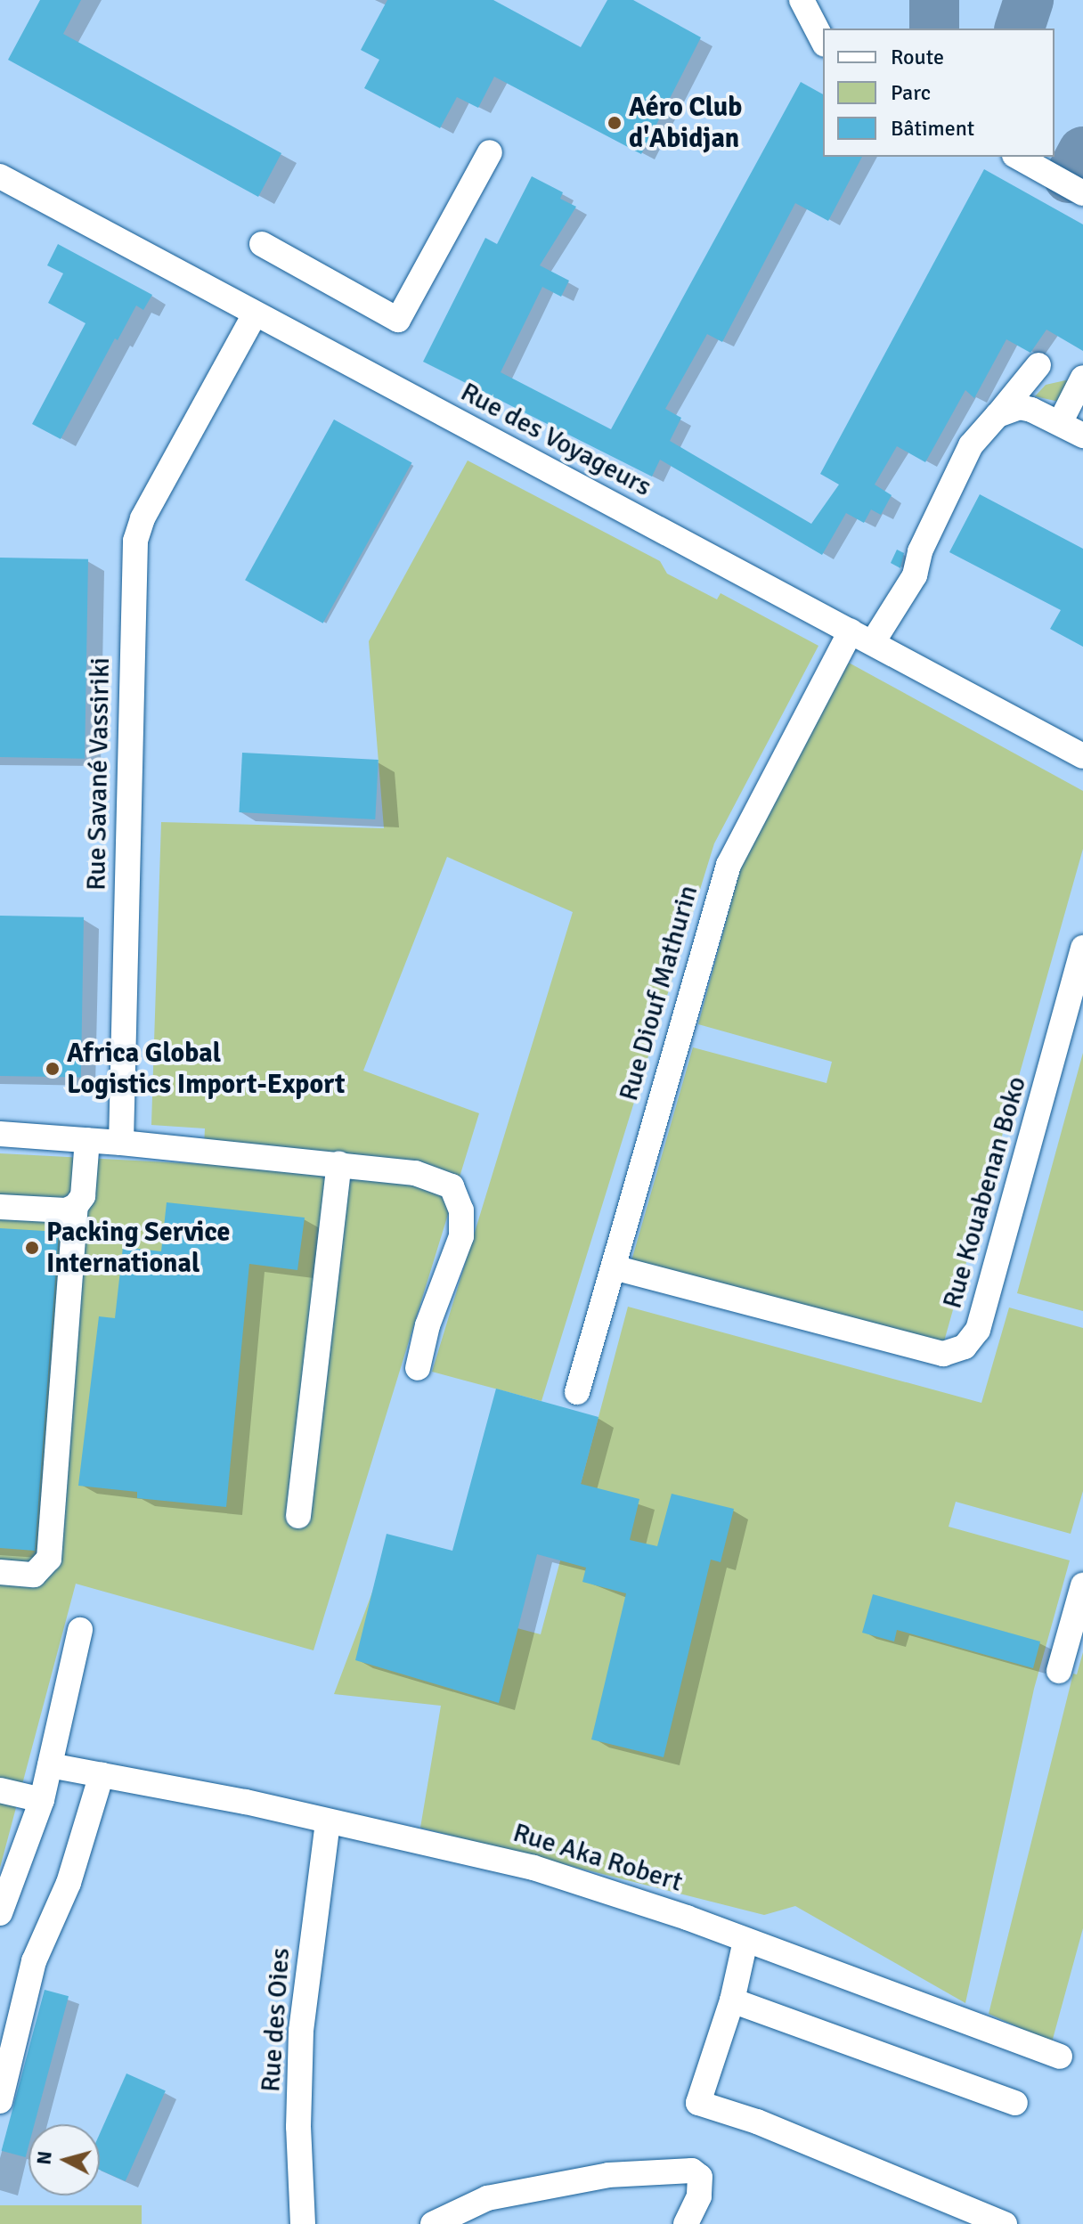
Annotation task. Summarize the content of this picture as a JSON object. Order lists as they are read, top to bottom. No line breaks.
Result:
{"streets":{"street":["Rue des Voyageurs","Rue Savané Vassiriki","Rue Diouf Mathurin","Rue Kouabenan Boko","Rue Aka Robert","Rue des Oies"]},"crossings":[["Rue des Voyageurs","Rue Savané Vassiriki"],["Rue des Voyageurs","Rue Diouf Mathurin"],["Rue Diouf Mathurin","Rue Kouabenan Boko"],["Rue Aka Robert","Rue des Oies"]],"places":["Aéro Club d'Abidjan","Africa Global Logistics Import-Export","Packing Service International"],"legend":["Route","Parc","Bâtiment"],"north":"left"}
